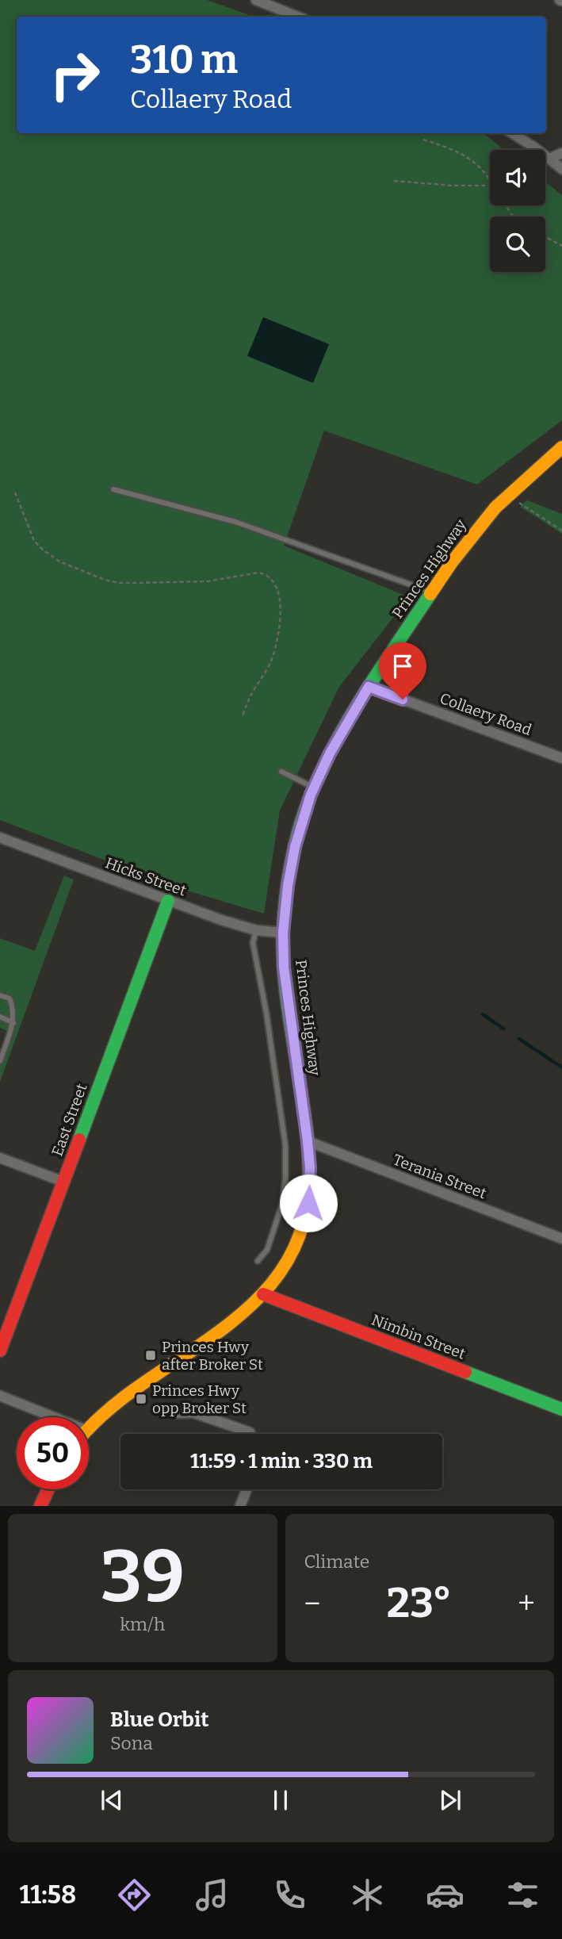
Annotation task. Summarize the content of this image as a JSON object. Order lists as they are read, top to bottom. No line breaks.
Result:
{"streets":{"main road":["Princes Highway","East Street","Nimbin Street"],"street":["Collaery Road","Hicks Street","Terania Street"]},"crossings":[["Princes Highway","Collaery Road"],["Princes Highway","Hicks Street"],["Princes Highway","Terania Street"],["Princes Highway","Nimbin Street"],["Hicks Street","East Street"]],"places":{"transit":["Princes Hwy after Broker St","Princes Hwy opp Broker St"]},"page":{"turn":["310 m","Collaery Road"],"limit":"50","trip":"11:59 · 1 min · 330 m","tile":[["39","km/h"],"Climate"],"heat":["−","23°","+"],"song":["Blue Orbit","Sona"],"tabs":"11:58"}}
